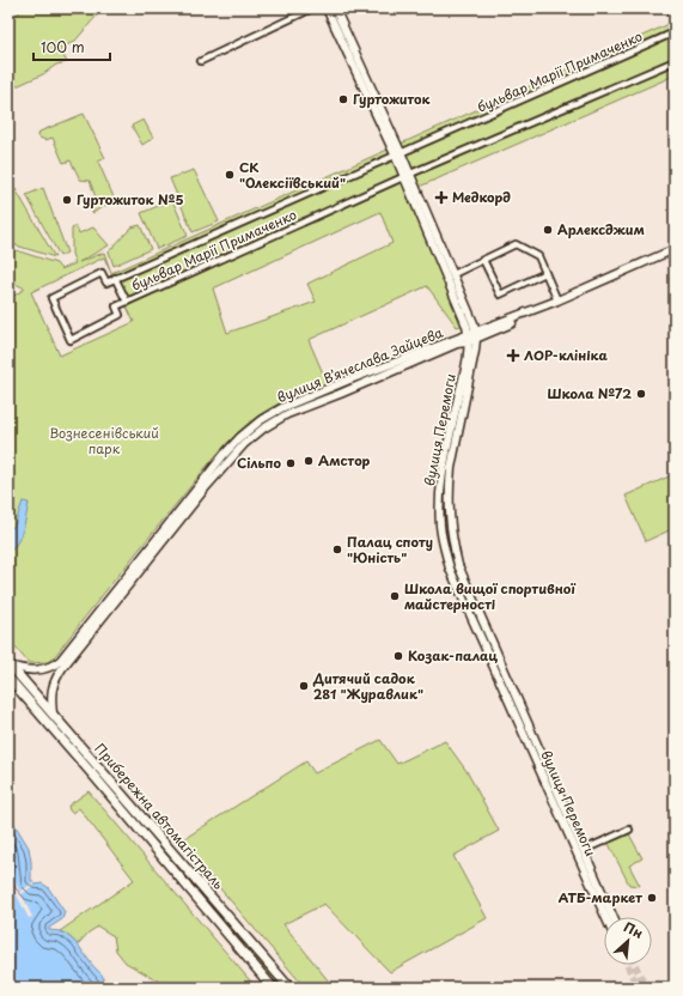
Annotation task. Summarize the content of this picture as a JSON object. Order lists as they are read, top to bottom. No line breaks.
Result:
{"streets":{"main road":["вулиця Вʼячеслава Зайцева","вулиця Перемоги","Прибережна автомагістраль"],"street":["бульвар Марії Примаченко"]},"crossings":[["бульвар Марії Примаченко","вулиця Перемоги"],["вулиця Вʼячеслава Зайцева","вулиця Перемоги"],["вулиця Вʼячеслава Зайцева","Прибережна автомагістраль"]],"parks":["Вознесенівський парк"],"places":{"other":["Гуртожиток","СК \"Олексіївський\"","Гуртожиток №5","Арлексджим","Школа №72","Амстор","Сільпо","Палац споту \"Юність\"","Школа вищої спортивної майстерності","Козак-палац","Дитячий садок 281 \"Журавлик\"","АТБ-маркет"],"health":["Медкорд","ЛОР-клініка"]},"scale_bar":"100 m","north":"top right"}
